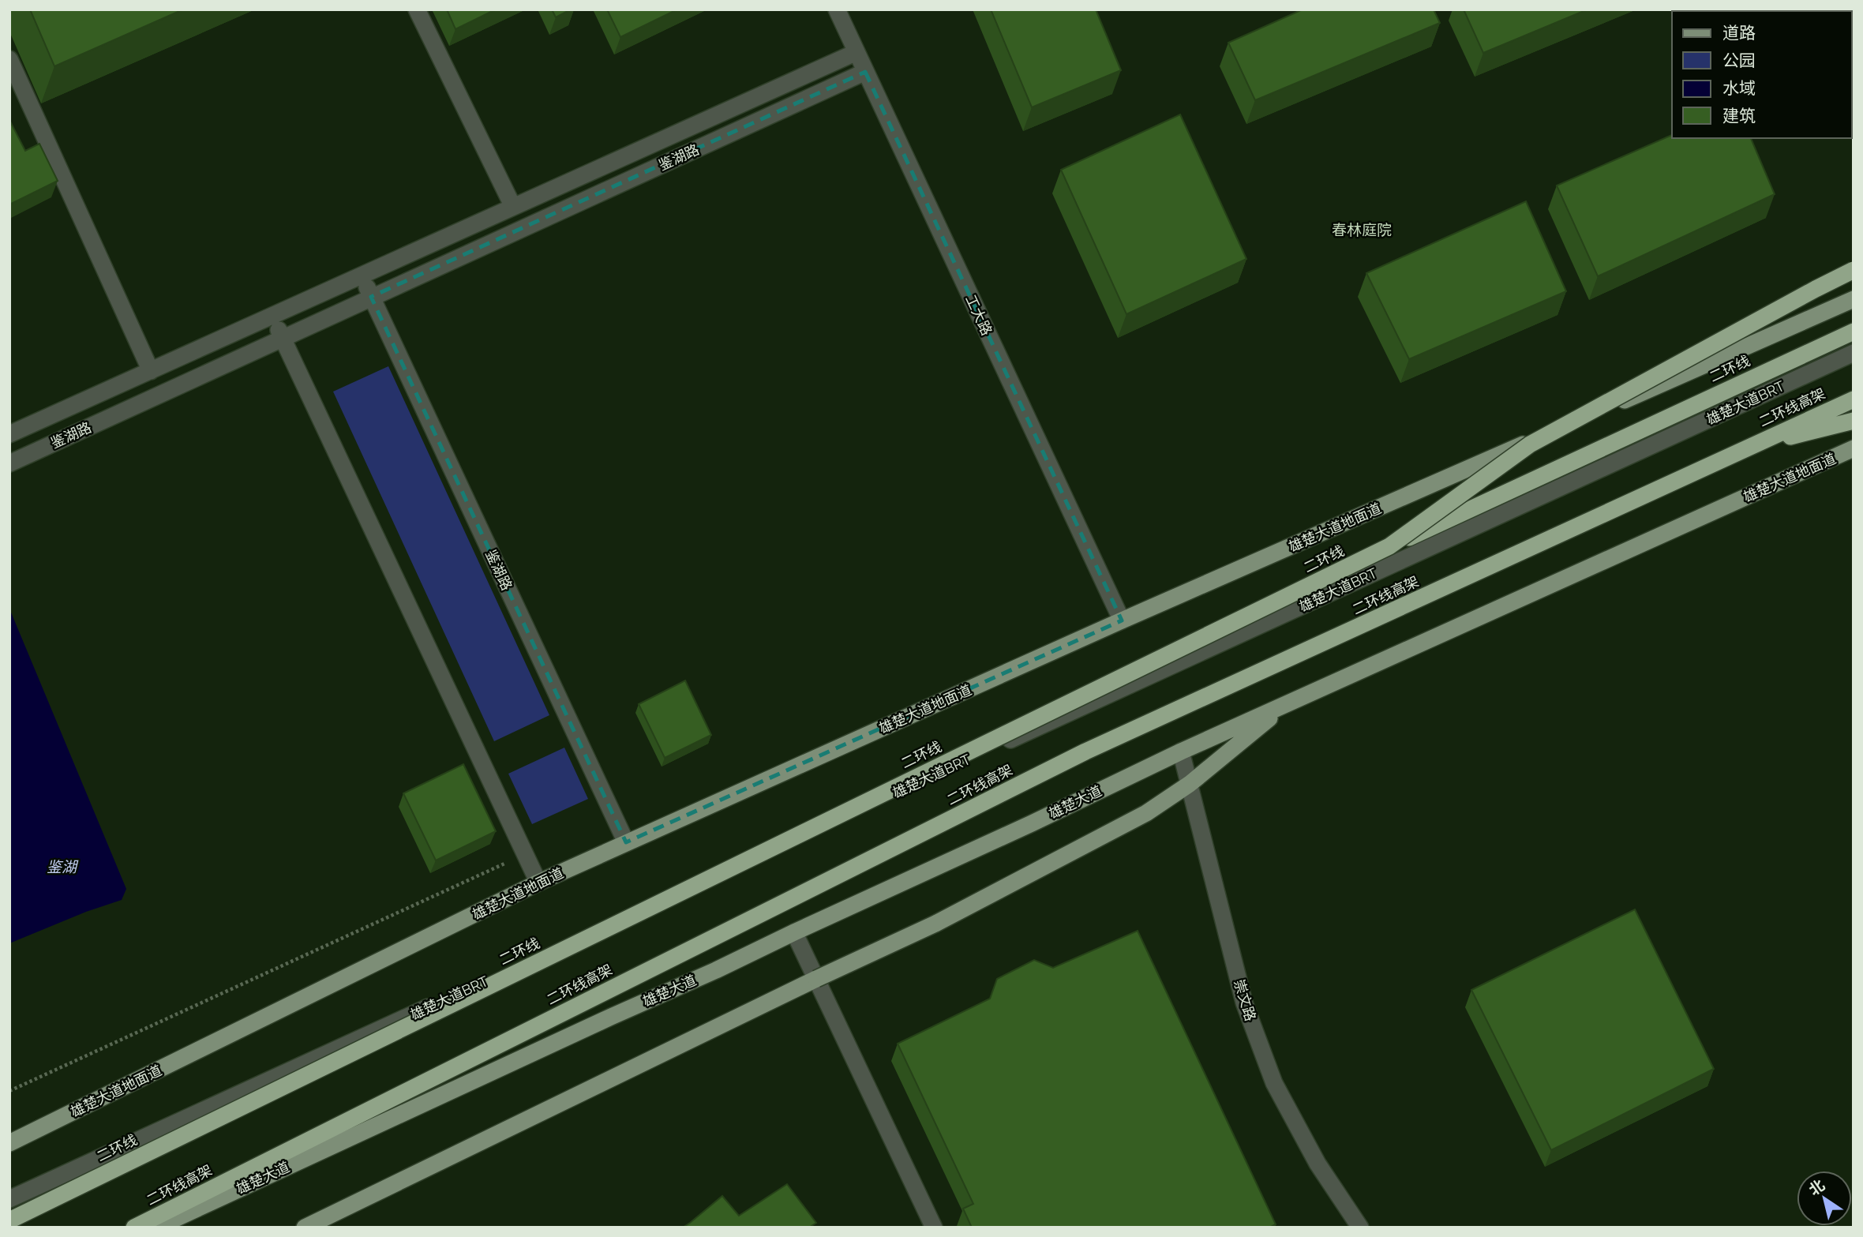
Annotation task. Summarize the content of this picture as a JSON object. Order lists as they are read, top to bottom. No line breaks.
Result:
{"streets":{"highway":["二环线","二环线高架"],"main road":["雄楚大道地面道","雄楚大道"],"street":["鉴湖路","工大路","雄楚大道BRT","崇文路"]},"crossings":[["鉴湖路","工大路"],["鉴湖路","雄楚大道地面道"],["工大路","雄楚大道地面道"],["雄楚大道地面道","雄楚大道"],["雄楚大道地面道","崇文路"],["雄楚大道","崇文路"]],"districts":["春林庭院"],"water":["鉴湖"],"legend":["道路","公园","水域","建筑"],"north":"top left"}
